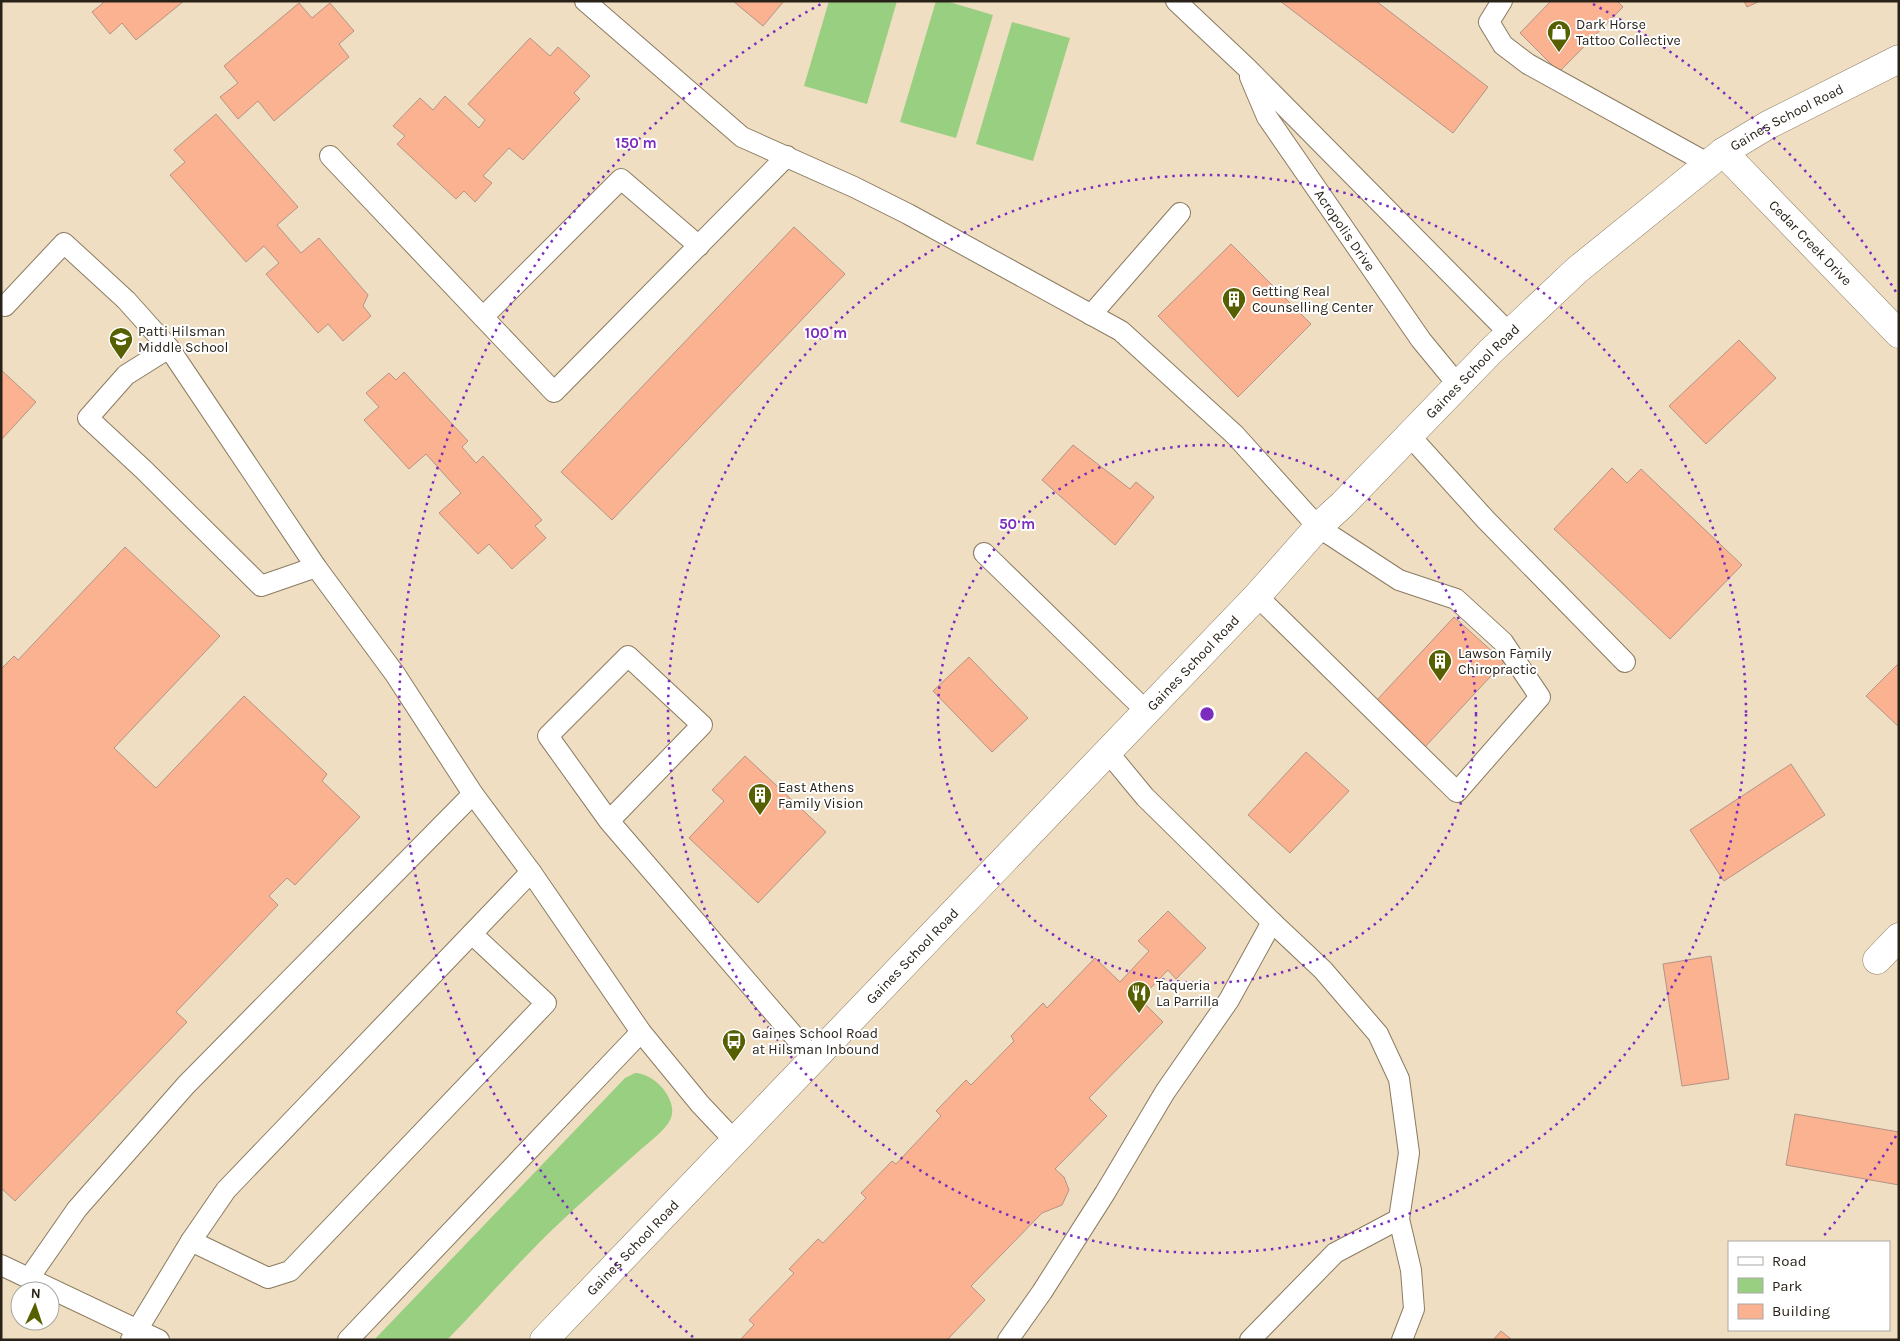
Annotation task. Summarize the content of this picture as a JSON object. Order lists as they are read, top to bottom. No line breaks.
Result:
{"streets":{"main road":["Gaines School Road","Cedar Creek Drive"],"lane":["Acropolis Drive"]},"crossings":[["Gaines School Road","Acropolis Drive"],["Gaines School Road","Cedar Creek Drive"]],"places":{"shop":["Dark Horse Tattoo Collective"],"building":["Getting Real Counselling Center","Lawson Family Chiropractic","East Athens Family Vision"],"school or university":["Patti Hilsman Middle School"],"restaurant":["Taqueria La Parrilla"],"bus stop":["Gaines School Road at Hilsman Inbound"]},"legend":["Road","Park","Building"],"north":"top","rings":["150 m","100 m","50 m"]}
